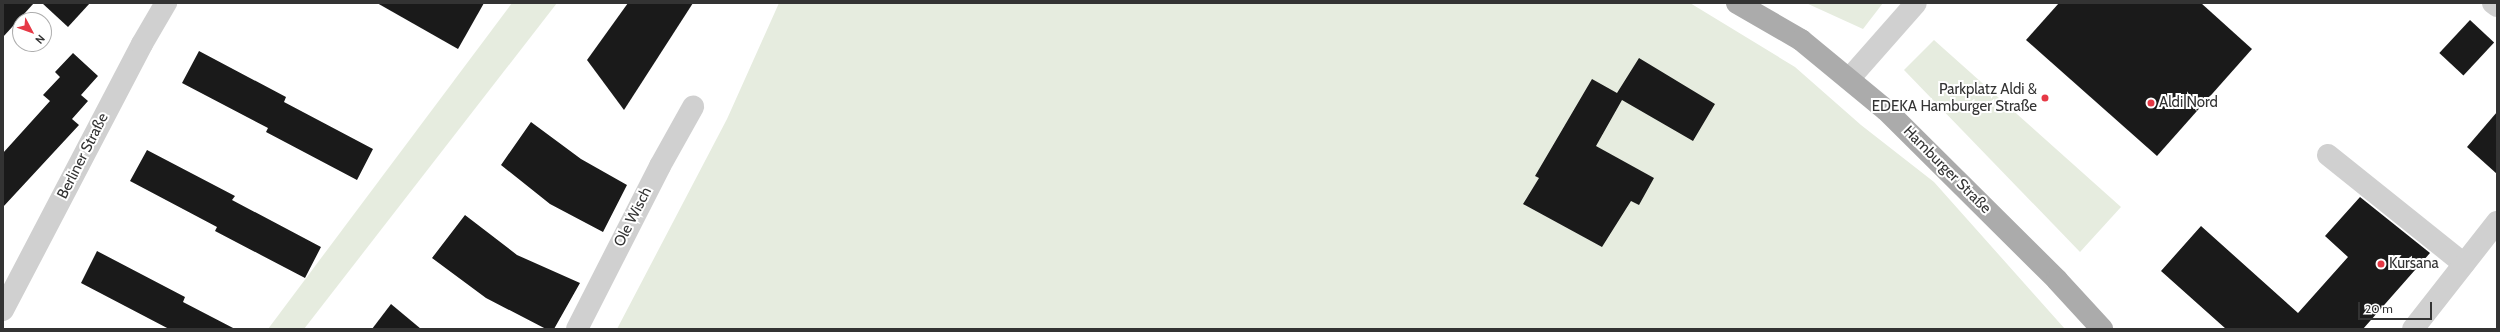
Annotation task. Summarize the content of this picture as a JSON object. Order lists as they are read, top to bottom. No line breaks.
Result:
{"streets":{"main road":["Hamburger Straße"],"street":["Berliner Straße","Ole Wisch"]},"places":["Parkplatz Aldi & EDEKA Hamburger Straße","Aldi Nord","Kursana"],"scale_bar":"20 m","north":"bottom right"}
